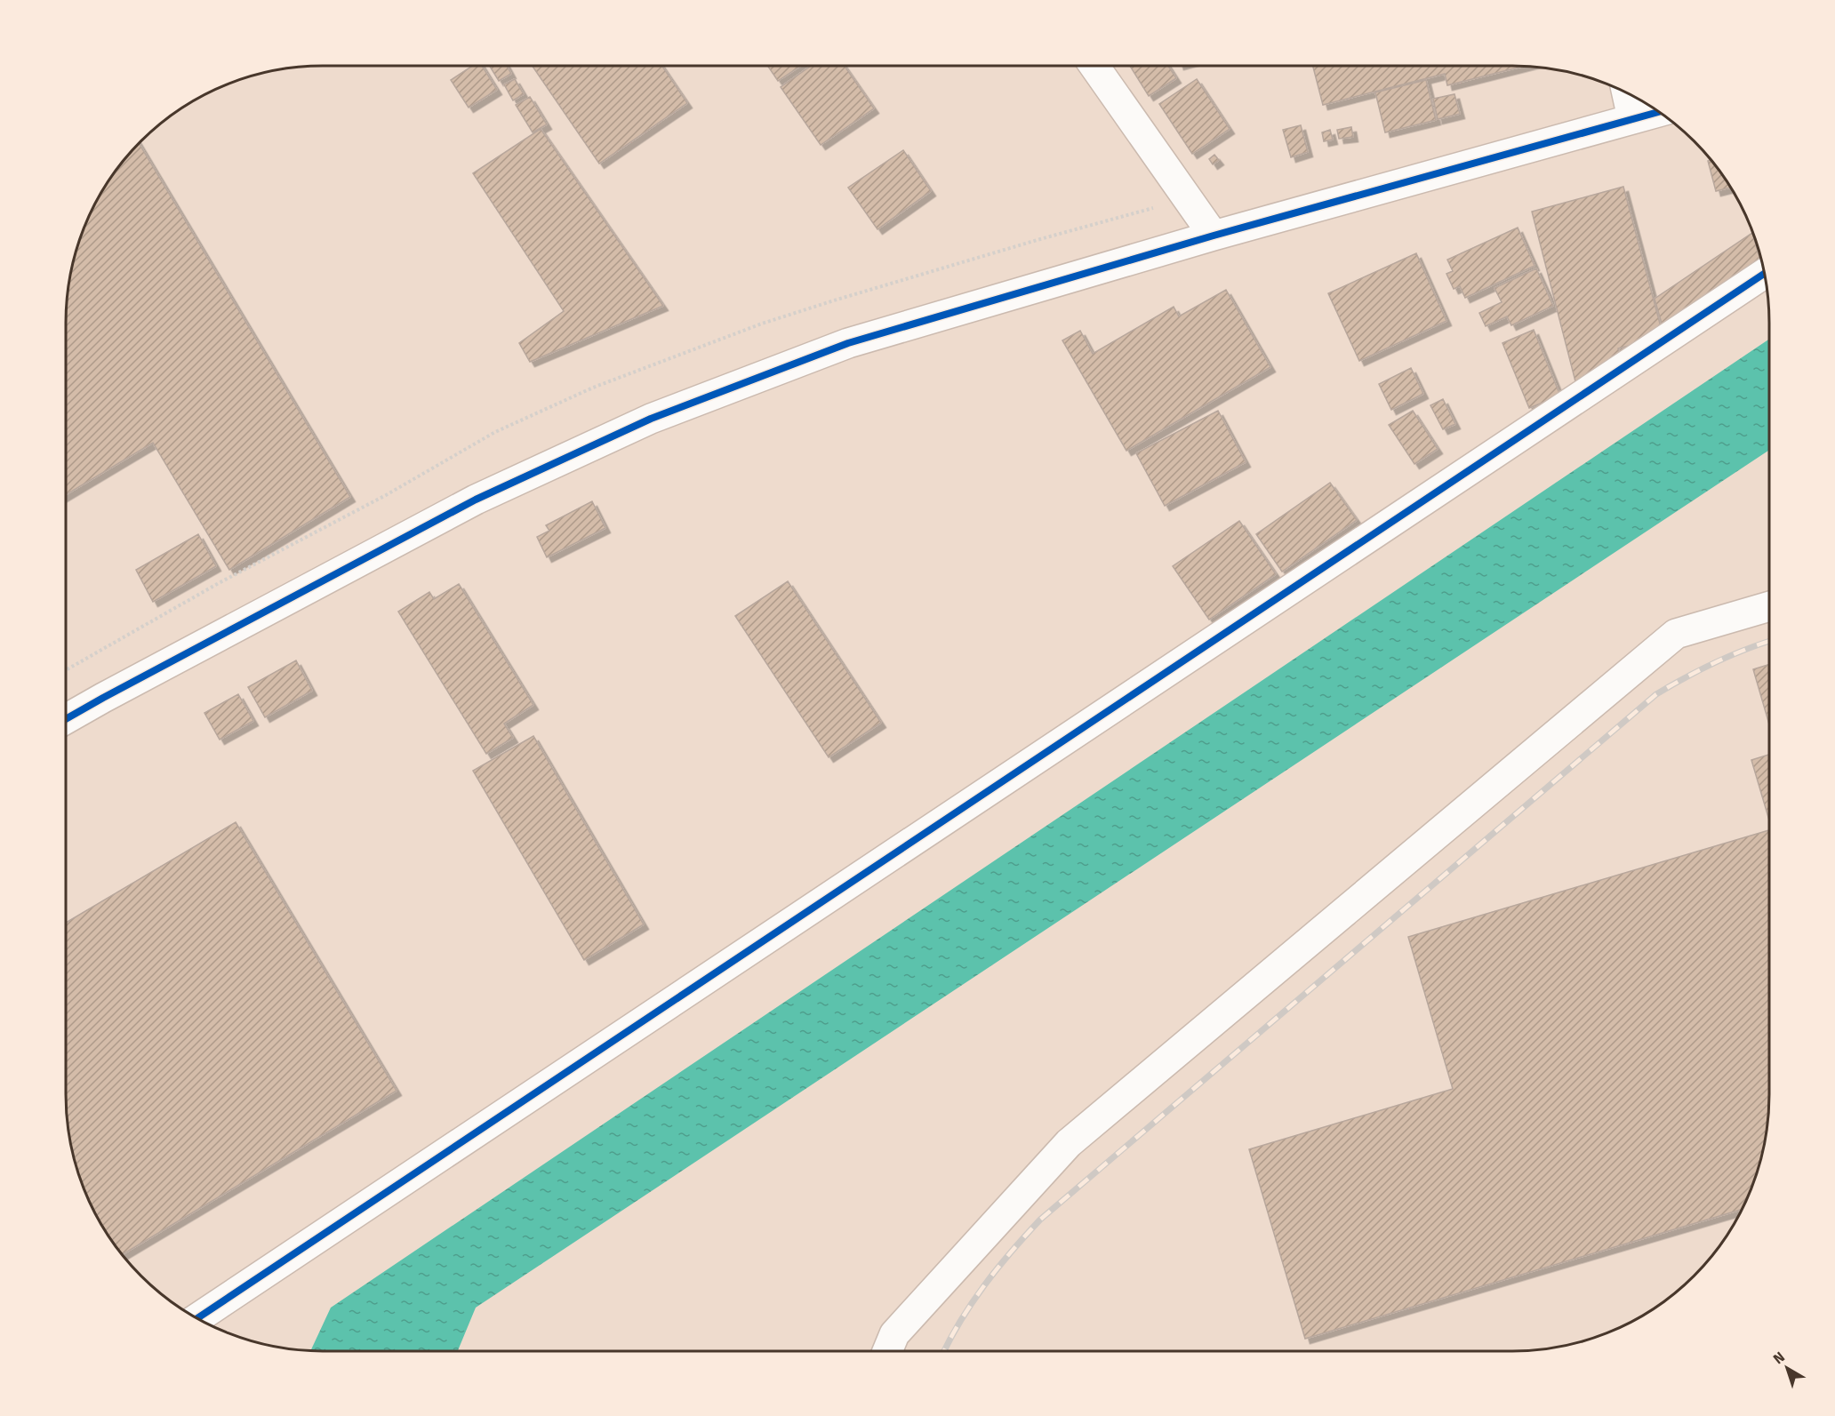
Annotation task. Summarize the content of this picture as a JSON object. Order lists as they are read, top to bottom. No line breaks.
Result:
{"north":"top left"}
